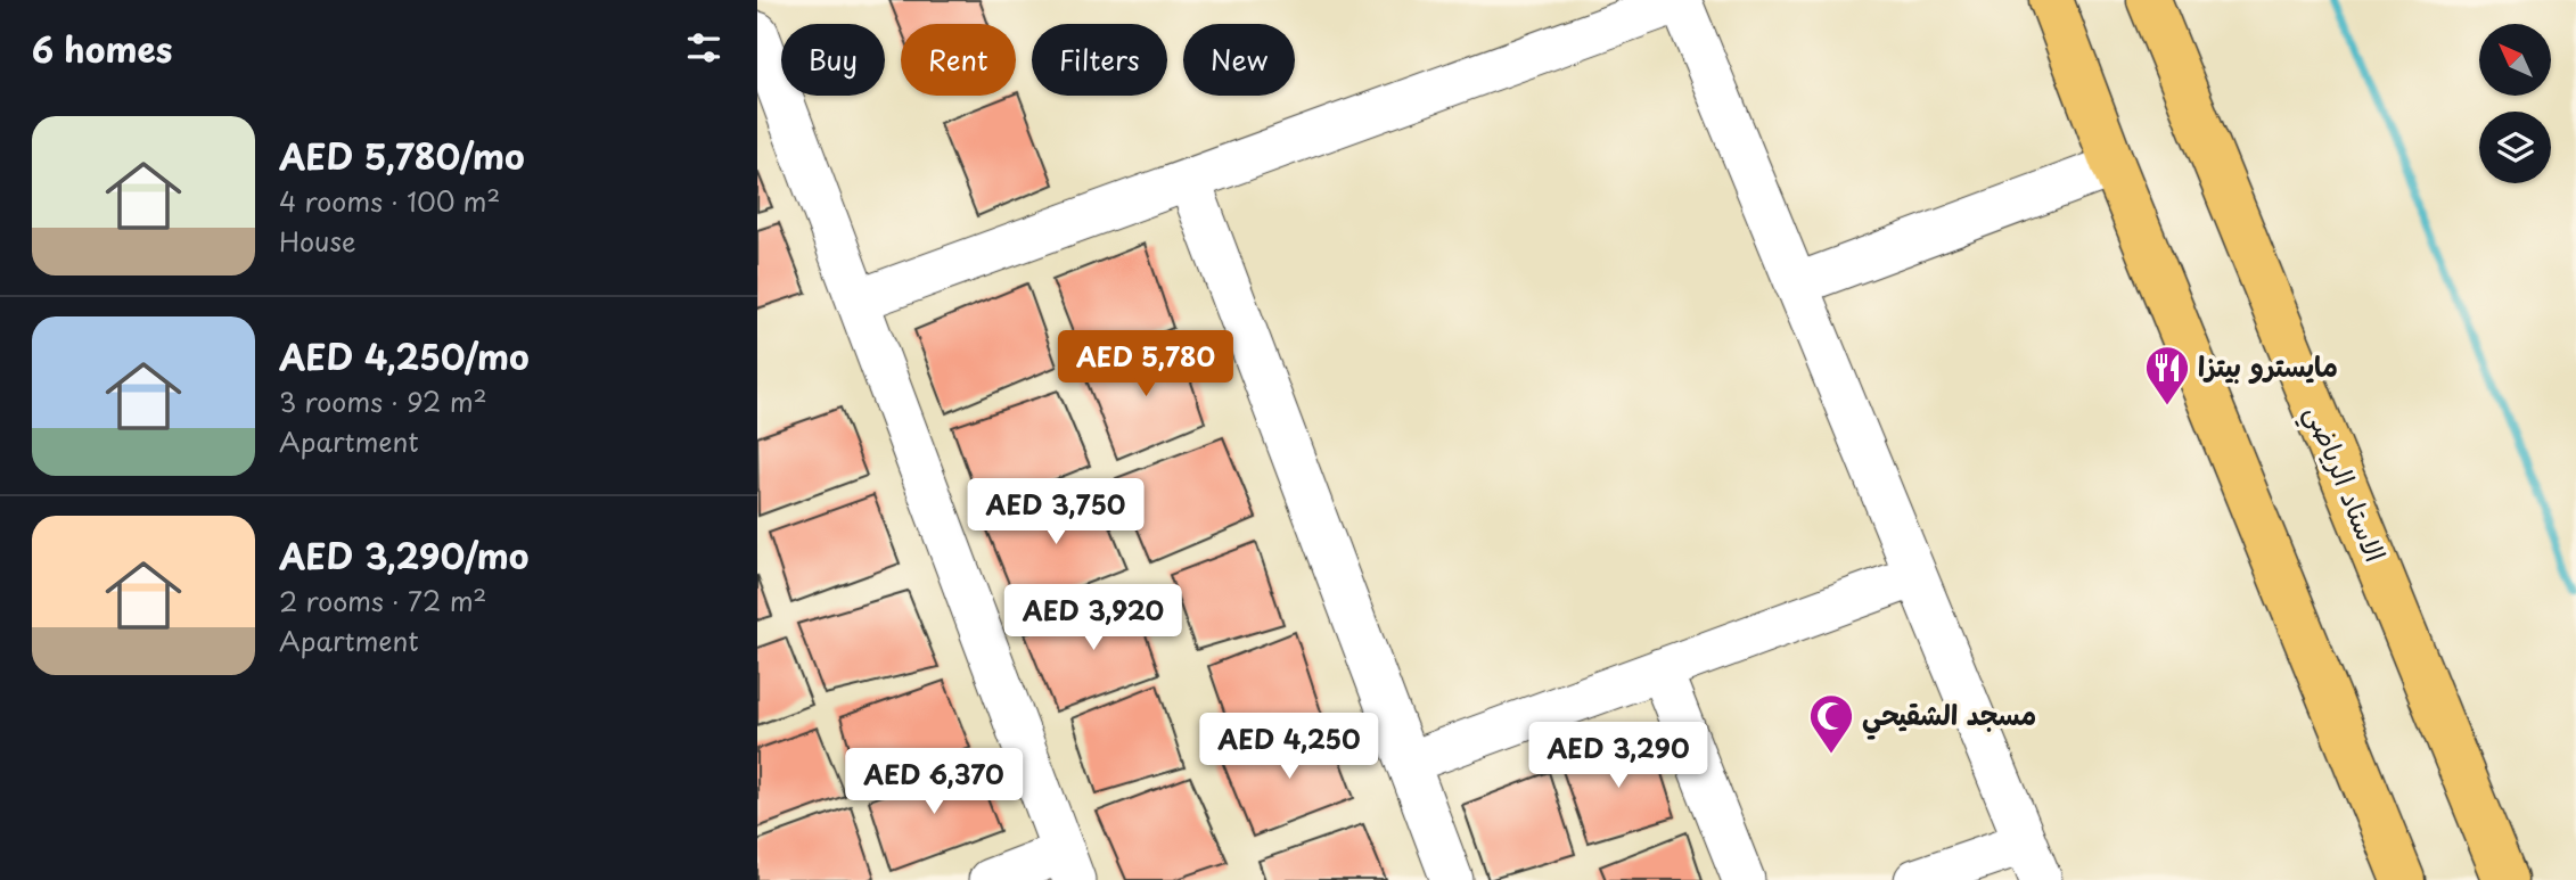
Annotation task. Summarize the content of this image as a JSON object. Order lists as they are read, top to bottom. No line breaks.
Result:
{"streets":{"main road":["الاستاد الرياضي"]},"places":{"restaurant":["مايسترو بيتزا"],"mosque":["مسجد الشقيحي"]},"north":"top left","page":{"heading":"6 homes","chip":["Buy","Rent","Filters","New"],"list":[{"name":"AED 5,780/mo","note":"4 rooms · 100 m² · House"},{"name":"AED 4,250/mo","note":"3 rooms · 92 m² · Apartment"},{"name":"AED 3,290/mo","note":"2 rooms · 72 m² · Apartment"}],"price":["AED 5,780","AED 3,750","AED 3,920","AED 4,250","AED 3,290","AED 6,370"]}}
